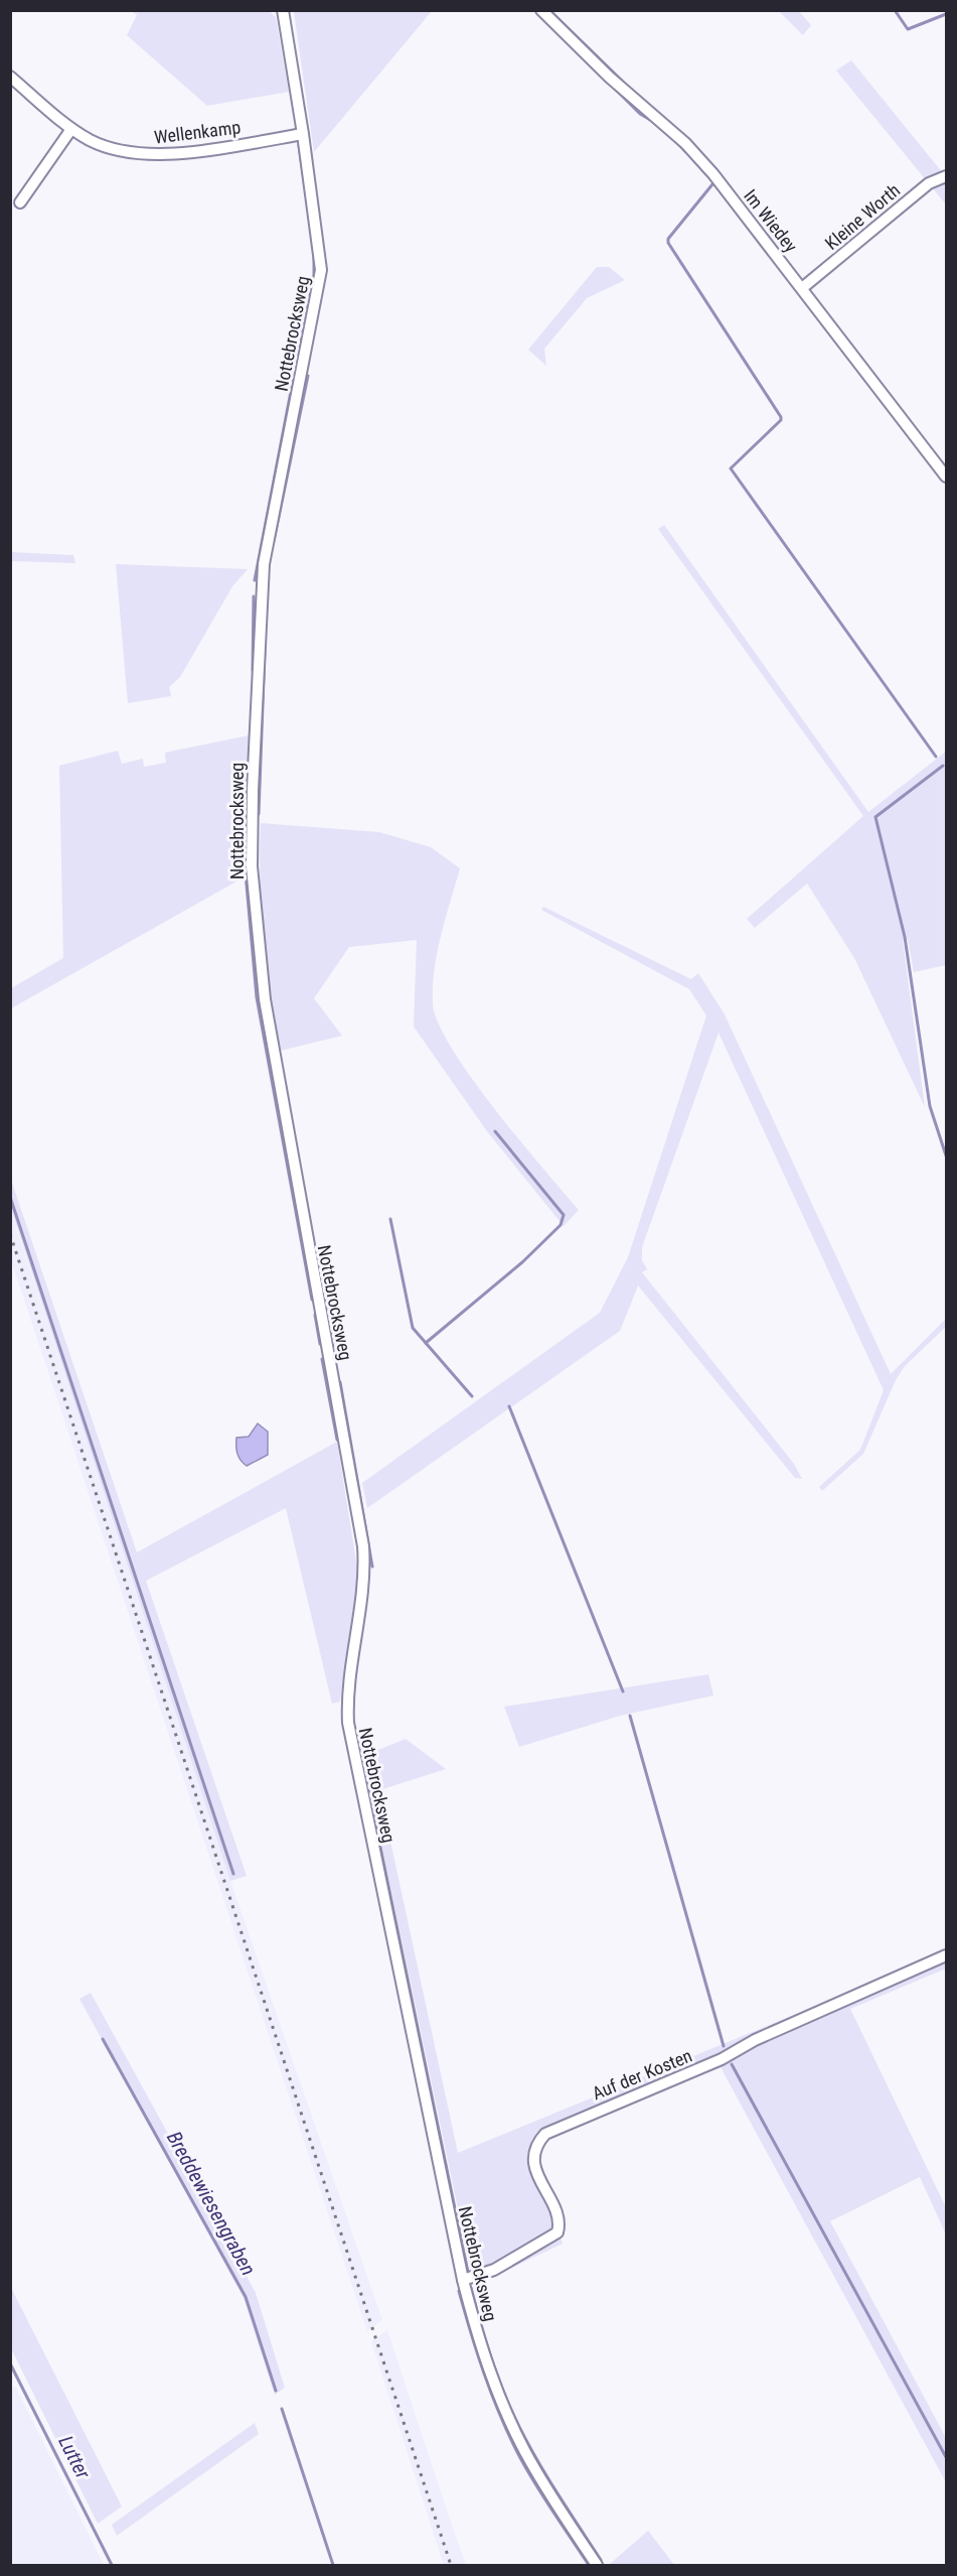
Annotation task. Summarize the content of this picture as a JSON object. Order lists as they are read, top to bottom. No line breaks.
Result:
{"streets":{"street":["Wellenkamp","Kleine Worth","Im Wiedey","Nottebrocksweg","Auf der Kosten"]},"crossings":[["Wellenkamp","Nottebrocksweg"],["Kleine Worth","Im Wiedey"],["Nottebrocksweg","Auf der Kosten"]],"water":["Breddewiesengraben","Lutter"]}
